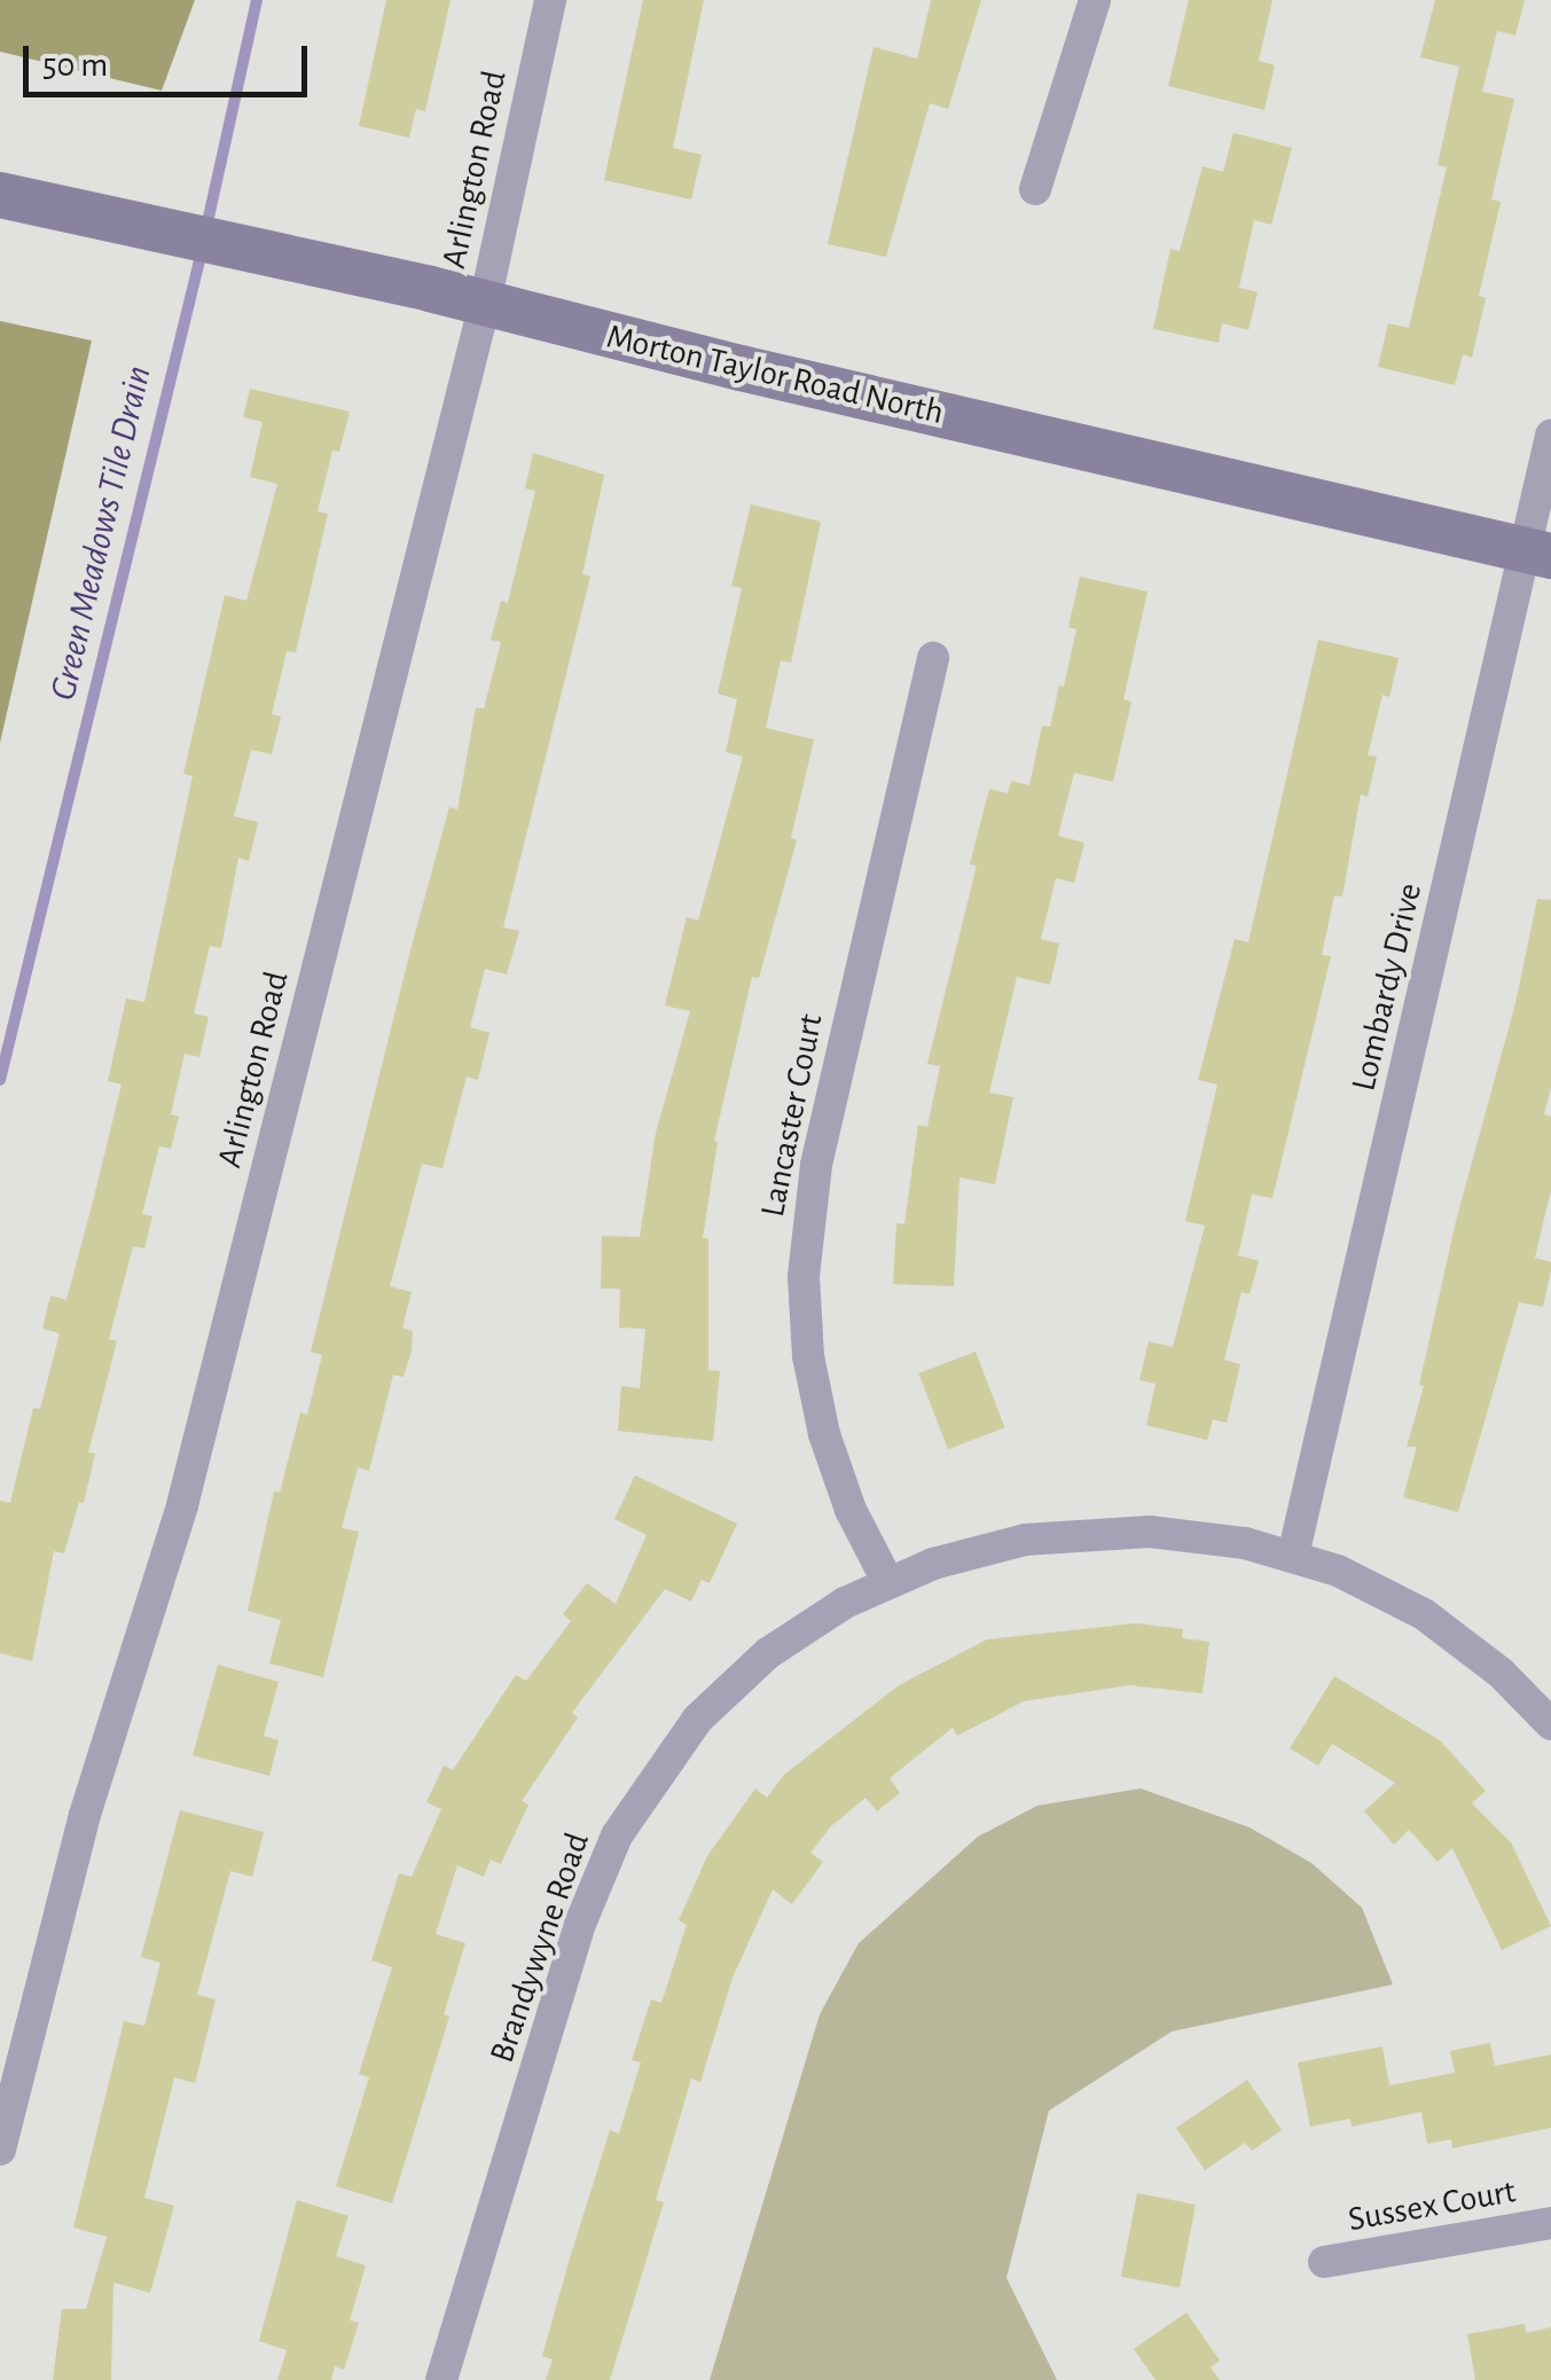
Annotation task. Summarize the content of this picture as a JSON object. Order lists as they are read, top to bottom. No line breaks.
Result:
{"streets":{"street":["Arlington Road","Morton Taylor Road North","Lombardy Drive","Lancaster Court","Brandywyne Road","Sussex Court"]},"crossings":[["Arlington Road","Morton Taylor Road North"],["Morton Taylor Road North","Lombardy Drive"],["Lombardy Drive","Brandywyne Road"],["Lancaster Court","Brandywyne Road"]],"water":["Green Meadows Tile Drain"],"scale_bar":"50 m"}
